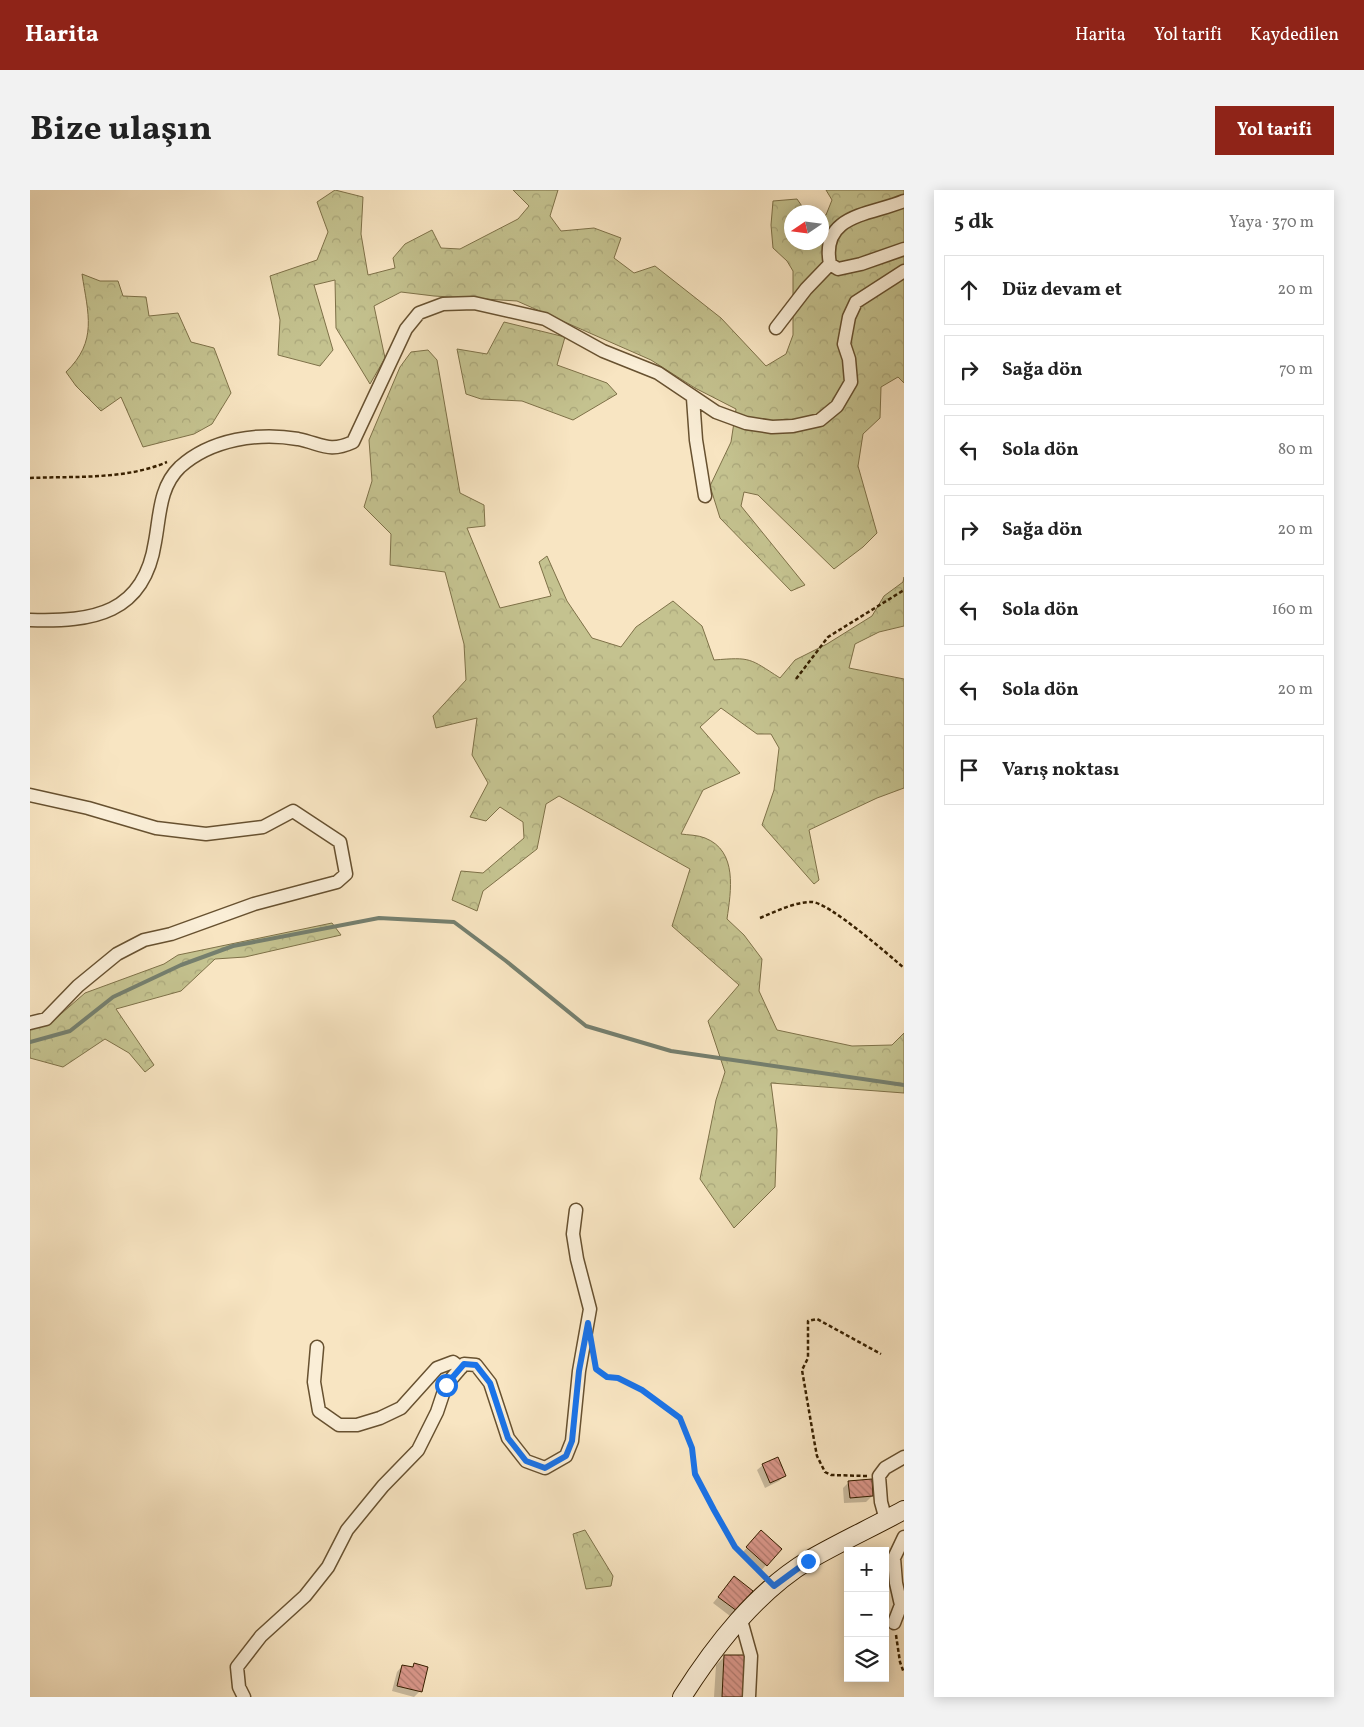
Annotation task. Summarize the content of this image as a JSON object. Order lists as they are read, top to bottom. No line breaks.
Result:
{"north":"left","page":{"header":"Harita","nav":["Harita","Yol tarifi","Kaydedilen"],"title":"Bize ulaşın","buttons":"Yol tarifi","heading":["5 dk","Yaya · 370 m"],"list":[["Düz devam et","20 m"],["Sağa dön","70 m"],["Sola dön","80 m"],["Sağa dön","20 m"],["Sola dön","160 m"],["Sola dön","20 m"],"Varış noktası"],"map_buttons":["+","−"]}}
